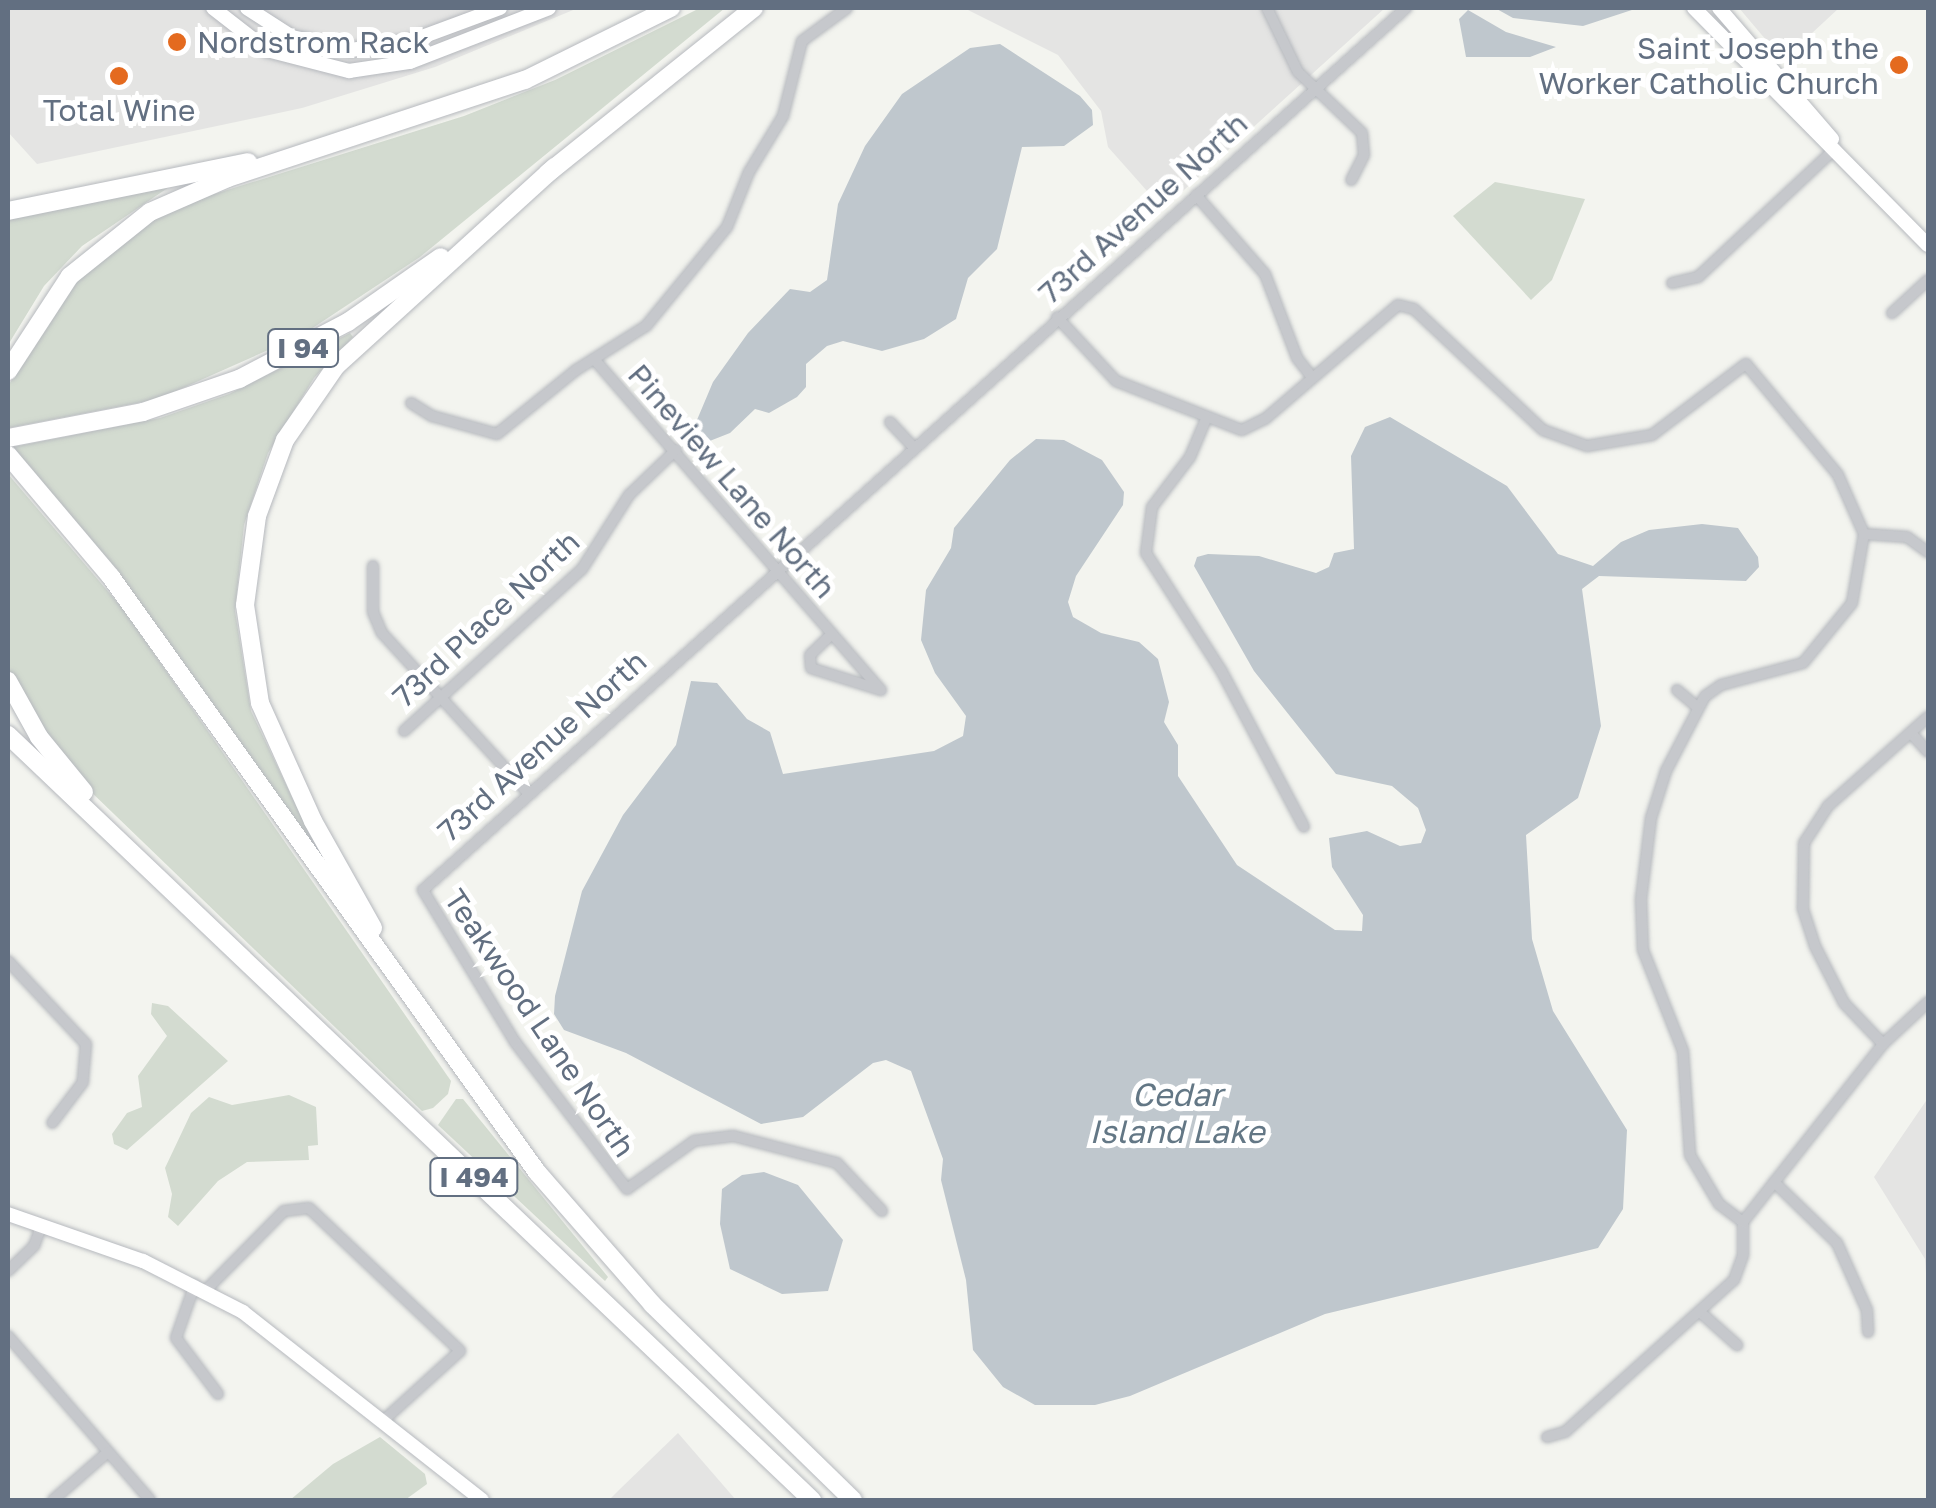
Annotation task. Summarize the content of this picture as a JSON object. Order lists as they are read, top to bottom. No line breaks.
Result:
{"streets":{"highway":["I 94","I 494"],"street":["73rd Avenue North","Pineview Lane North","73rd Place North","Teakwood Lane North"]},"crossings":[["73rd Avenue North","Pineview Lane North"],["73rd Avenue North","Teakwood Lane North"],["Pineview Lane North","73rd Place North"]],"water":["Cedar Island Lake"],"places":["Nordstrom Rack","Saint Joseph the Worker Catholic Church","Total Wine"]}
